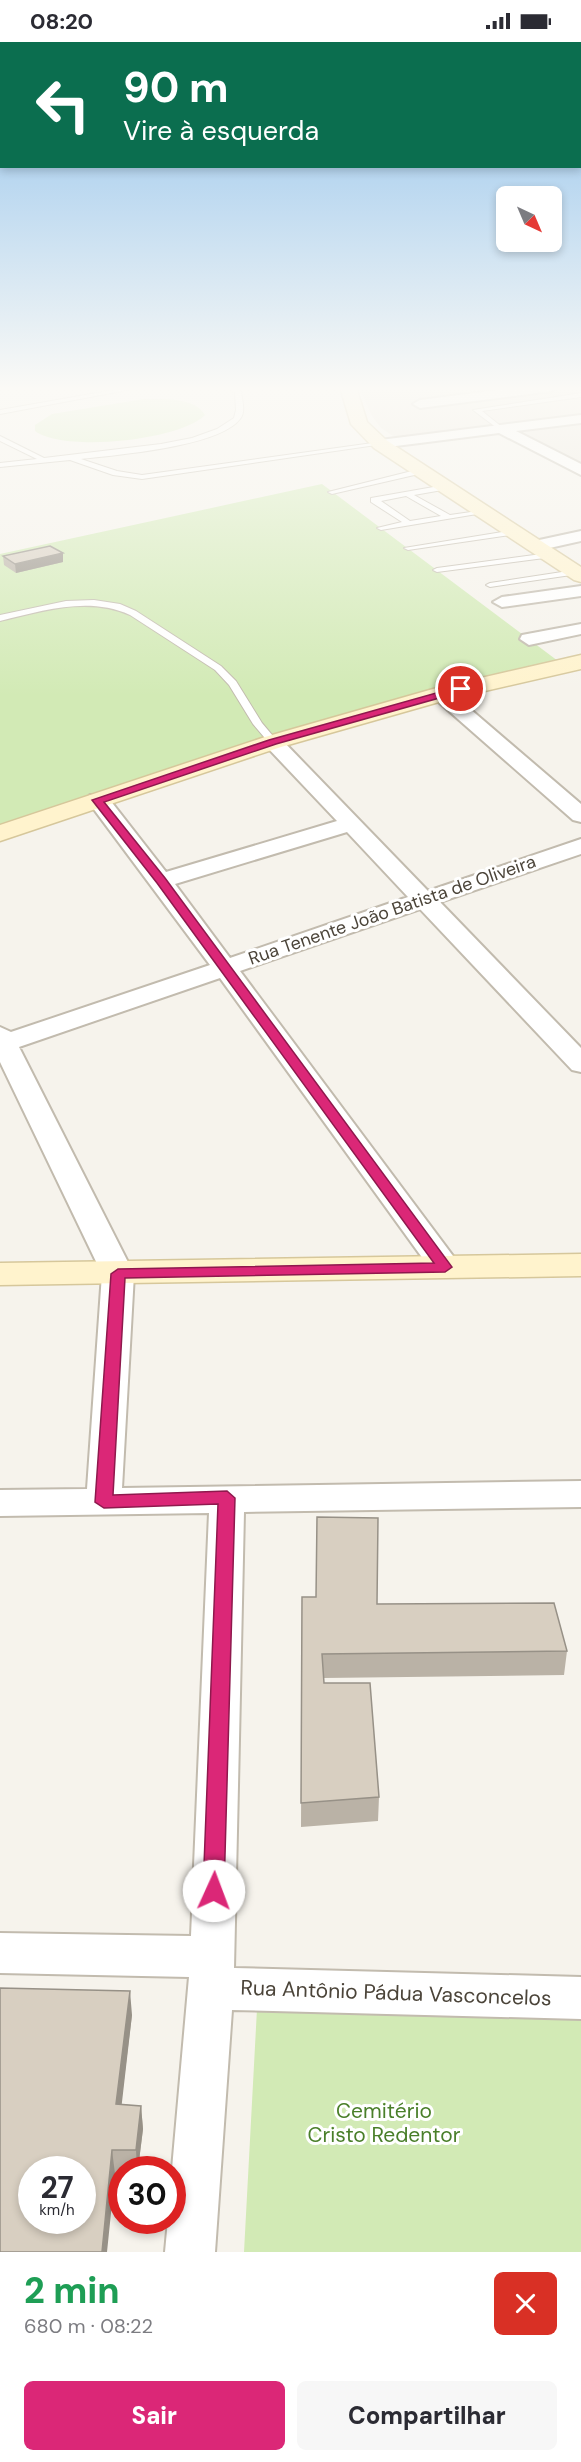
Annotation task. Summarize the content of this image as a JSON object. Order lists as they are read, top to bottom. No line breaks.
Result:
{"streets":{"street":["Rua Tenente João Batista de Oliveira","Rua Antônio Pádua Vasconcelos"]},"parks":["Cemitério Cristo Redentor"],"north":"bottom right","page":{"status":"08:20","turn":["90 m","Vire à esquerda"],"speed":"27 km/h","limit":"30","heading":["2 min","680 m · 08:22"],"buttons":["Sair","Compartilhar"]}}
